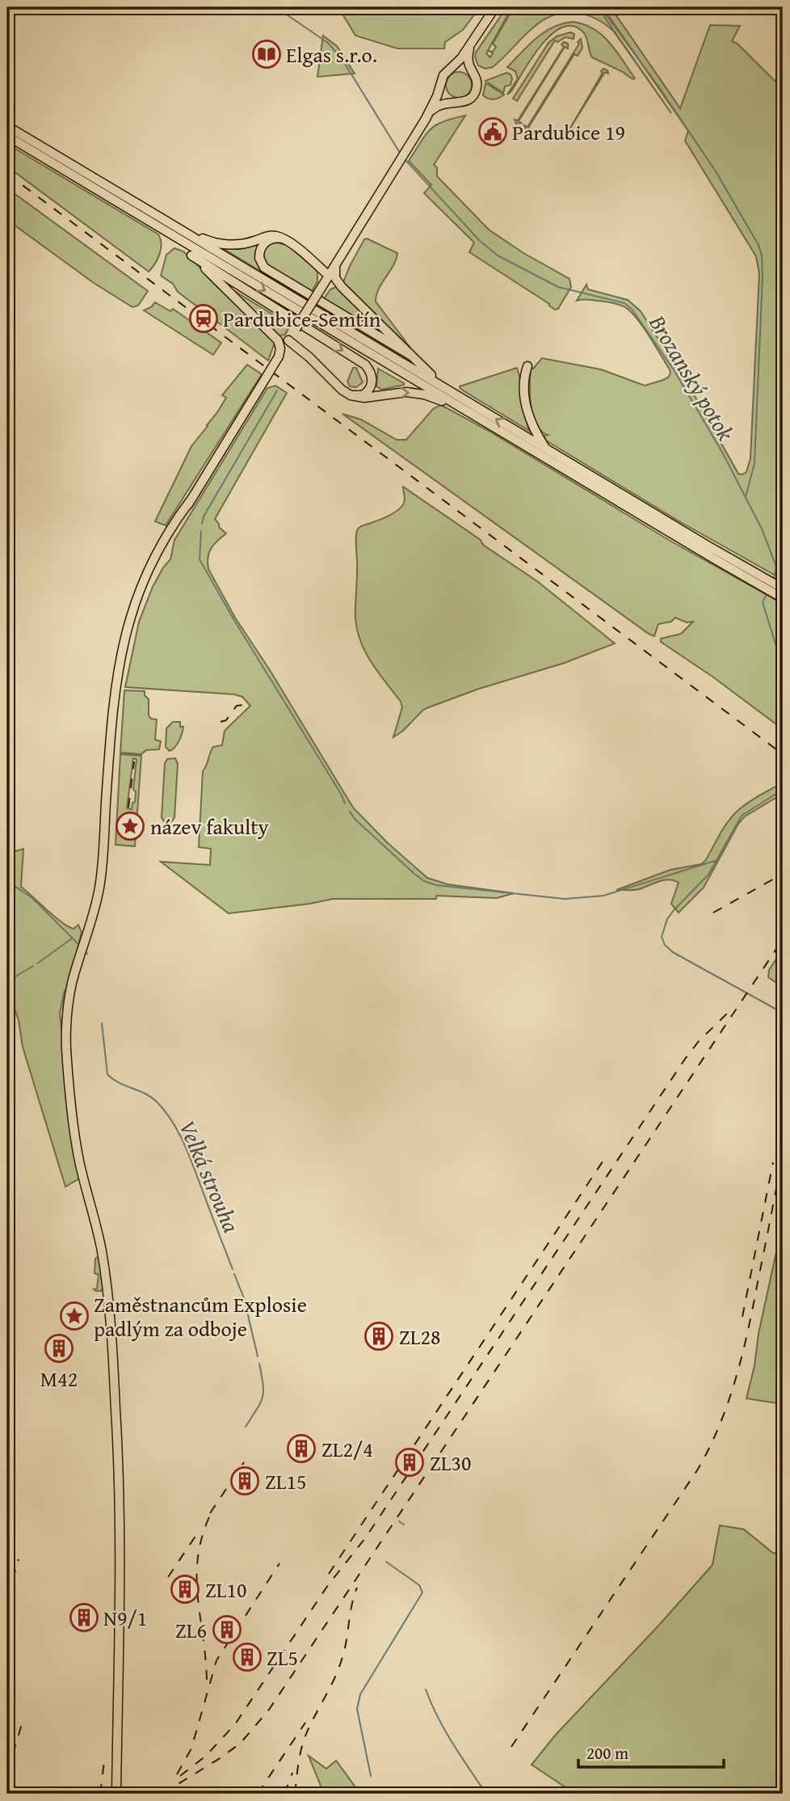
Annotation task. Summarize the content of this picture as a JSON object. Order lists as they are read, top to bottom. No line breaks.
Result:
{"water":["Brozanský potok","Velká strouha"],"places":{"library":["Elgas s.r.o."],"public building":["Pardubice 19"],"station":["Pardubice-Semtín"],"place":["název fakulty","Zaměstnancům Explosie padlým za odboje"],"building":["ZL28","M42","ZL2/4","ZL30","ZL15","ZL10","N9/1","ZL6","ZL5"]},"scale_bar":"200 m"}
